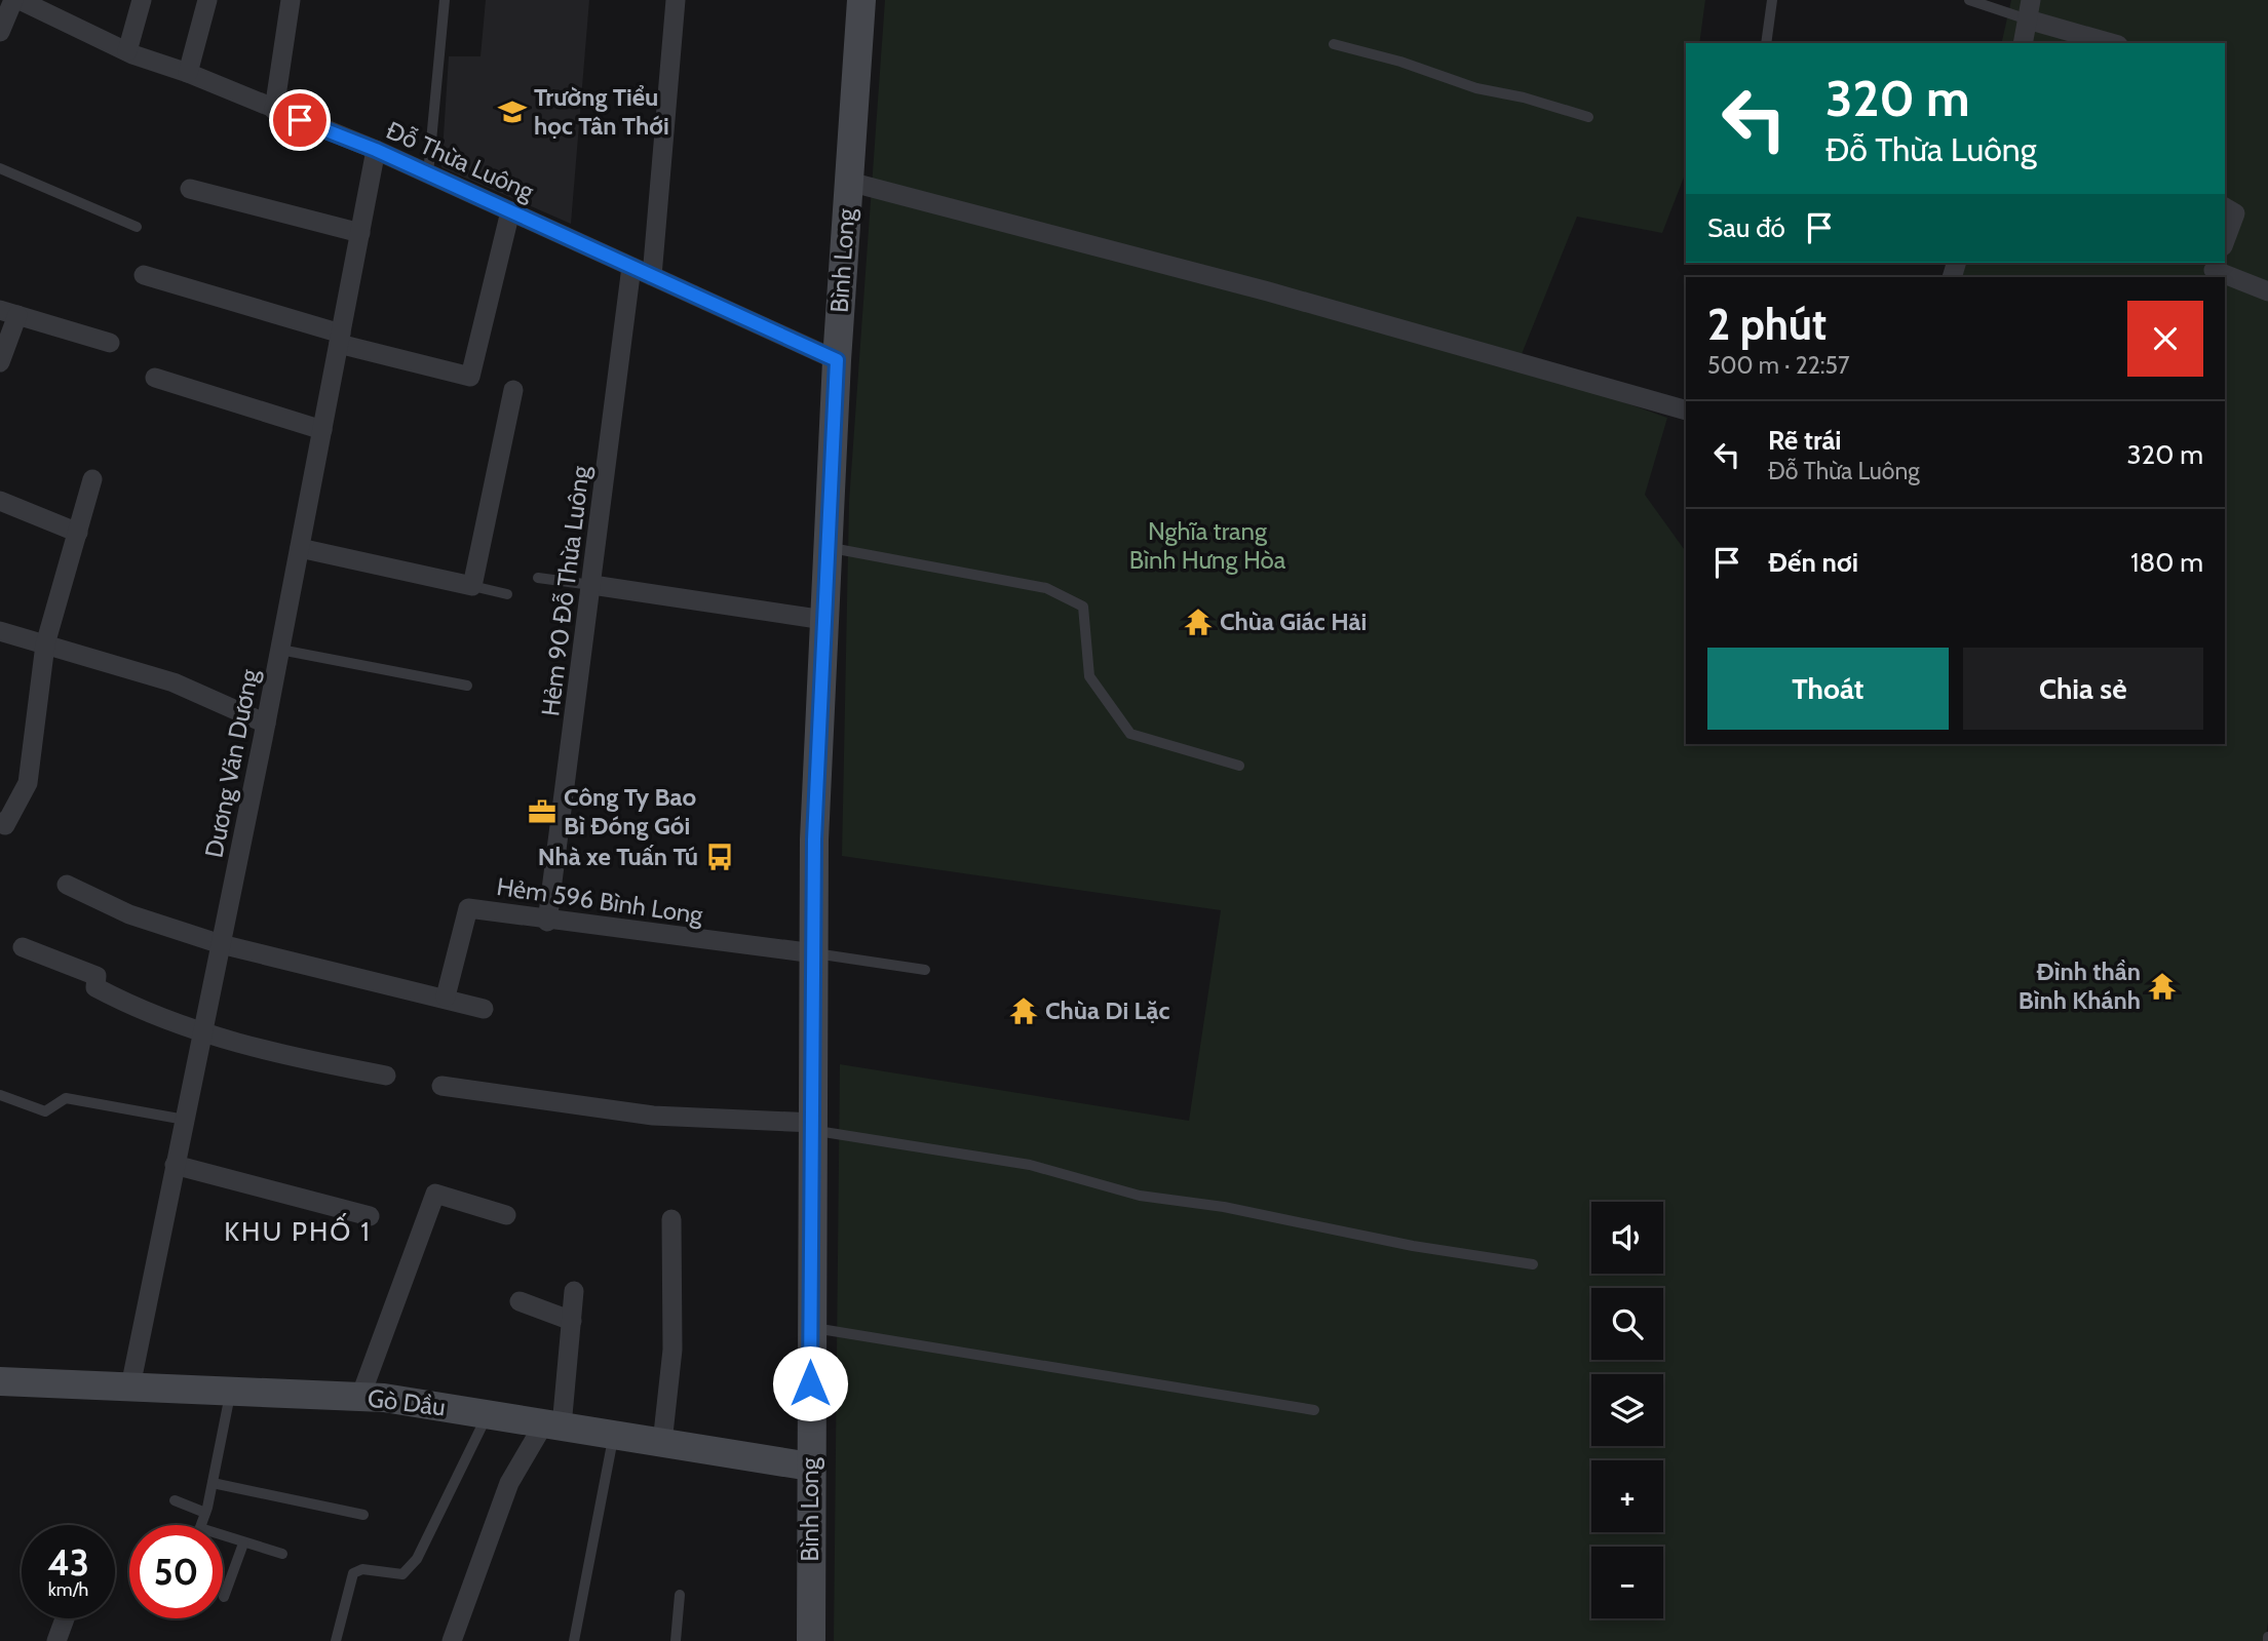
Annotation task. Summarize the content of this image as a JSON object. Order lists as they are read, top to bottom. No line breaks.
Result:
{"streets":{"main road":["Bình Long","Gò Dầu"],"street":["Đỗ Thừa Luông","Hẻm 90 Đỗ Thừa Luông","Dương Văn Dương","Hẻm 596 Bình Long"]},"crossings":[["Đỗ Thừa Luông","Bình Long"],["Đỗ Thừa Luông","Hẻm 90 Đỗ Thừa Luông"],["Đỗ Thừa Luông","Dương Văn Dương"],["Bình Long","Hẻm 596 Bình Long"],["Bình Long","Gò Dầu"],["Hẻm 90 Đỗ Thừa Luông","Hẻm 596 Bình Long"],["Dương Văn Dương","Gò Dầu"]],"districts":["KHU PHỐ 1"],"parks":["Nghĩa trang Bình Hưng Hòa"],"places":{"school or university":["Trường Tiểu học Tân Thới"],"temple":["Chùa Giác Hải","Đình thần Bình Khánh","Chùa Di Lặc"],"office":["Công Ty Bao Bì Đóng Gói"],"bus stop":["Nhà xe Tuấn Tú"]},"page":{"turn":["320 m","Đỗ Thừa Luông"],"then":"Sau đó","heading":["2 phút","500 m · 22:57"],"list":[{"name":"Rẽ trái","note":"Đỗ Thừa Luông","value":"320 m"},{"name":"Đến nơi","value":"180 m"}],"buttons":["Thoát","Chia sẻ"],"map_buttons":["+","−"],"speed":"43 km/h","limit":"50"}}
